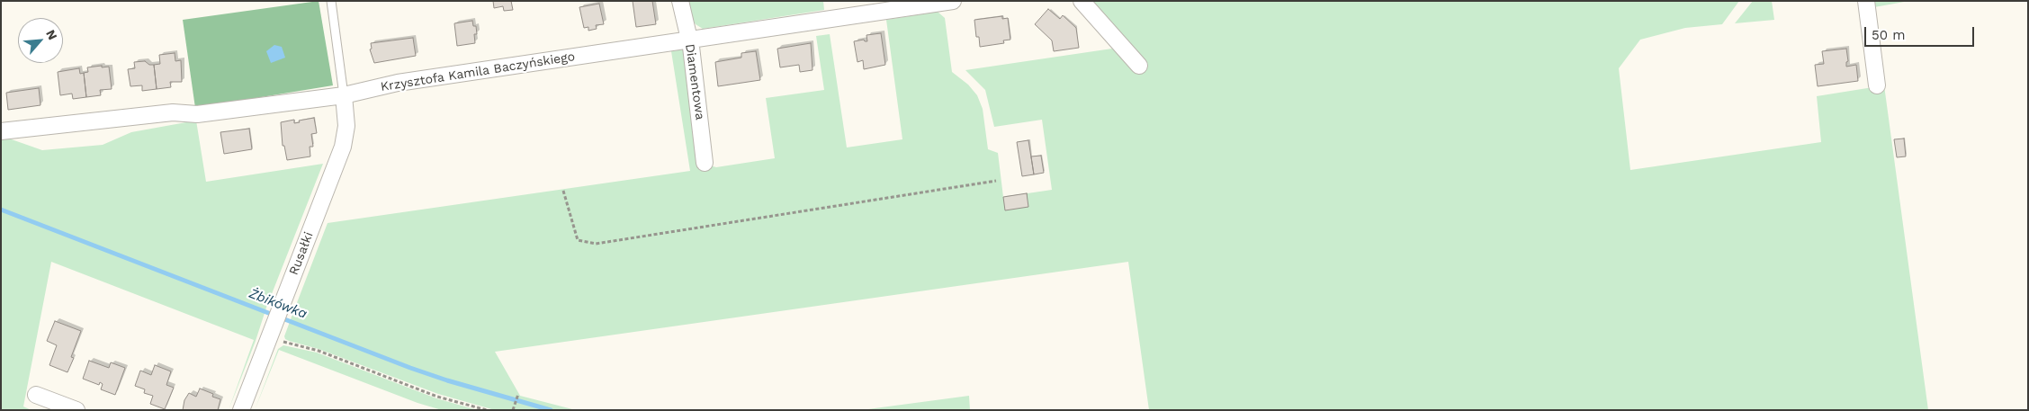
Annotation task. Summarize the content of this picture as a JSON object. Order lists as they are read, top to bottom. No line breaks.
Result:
{"streets":{"street":["Krzysztofa Kamila Baczyńskiego","Diamentowa","Rusałki"]},"crossings":[["Krzysztofa Kamila Baczyńskiego","Diamentowa"],["Krzysztofa Kamila Baczyńskiego","Rusałki"]],"water":["Żbikówka"],"scale_bar":"50 m","north":"top right"}
